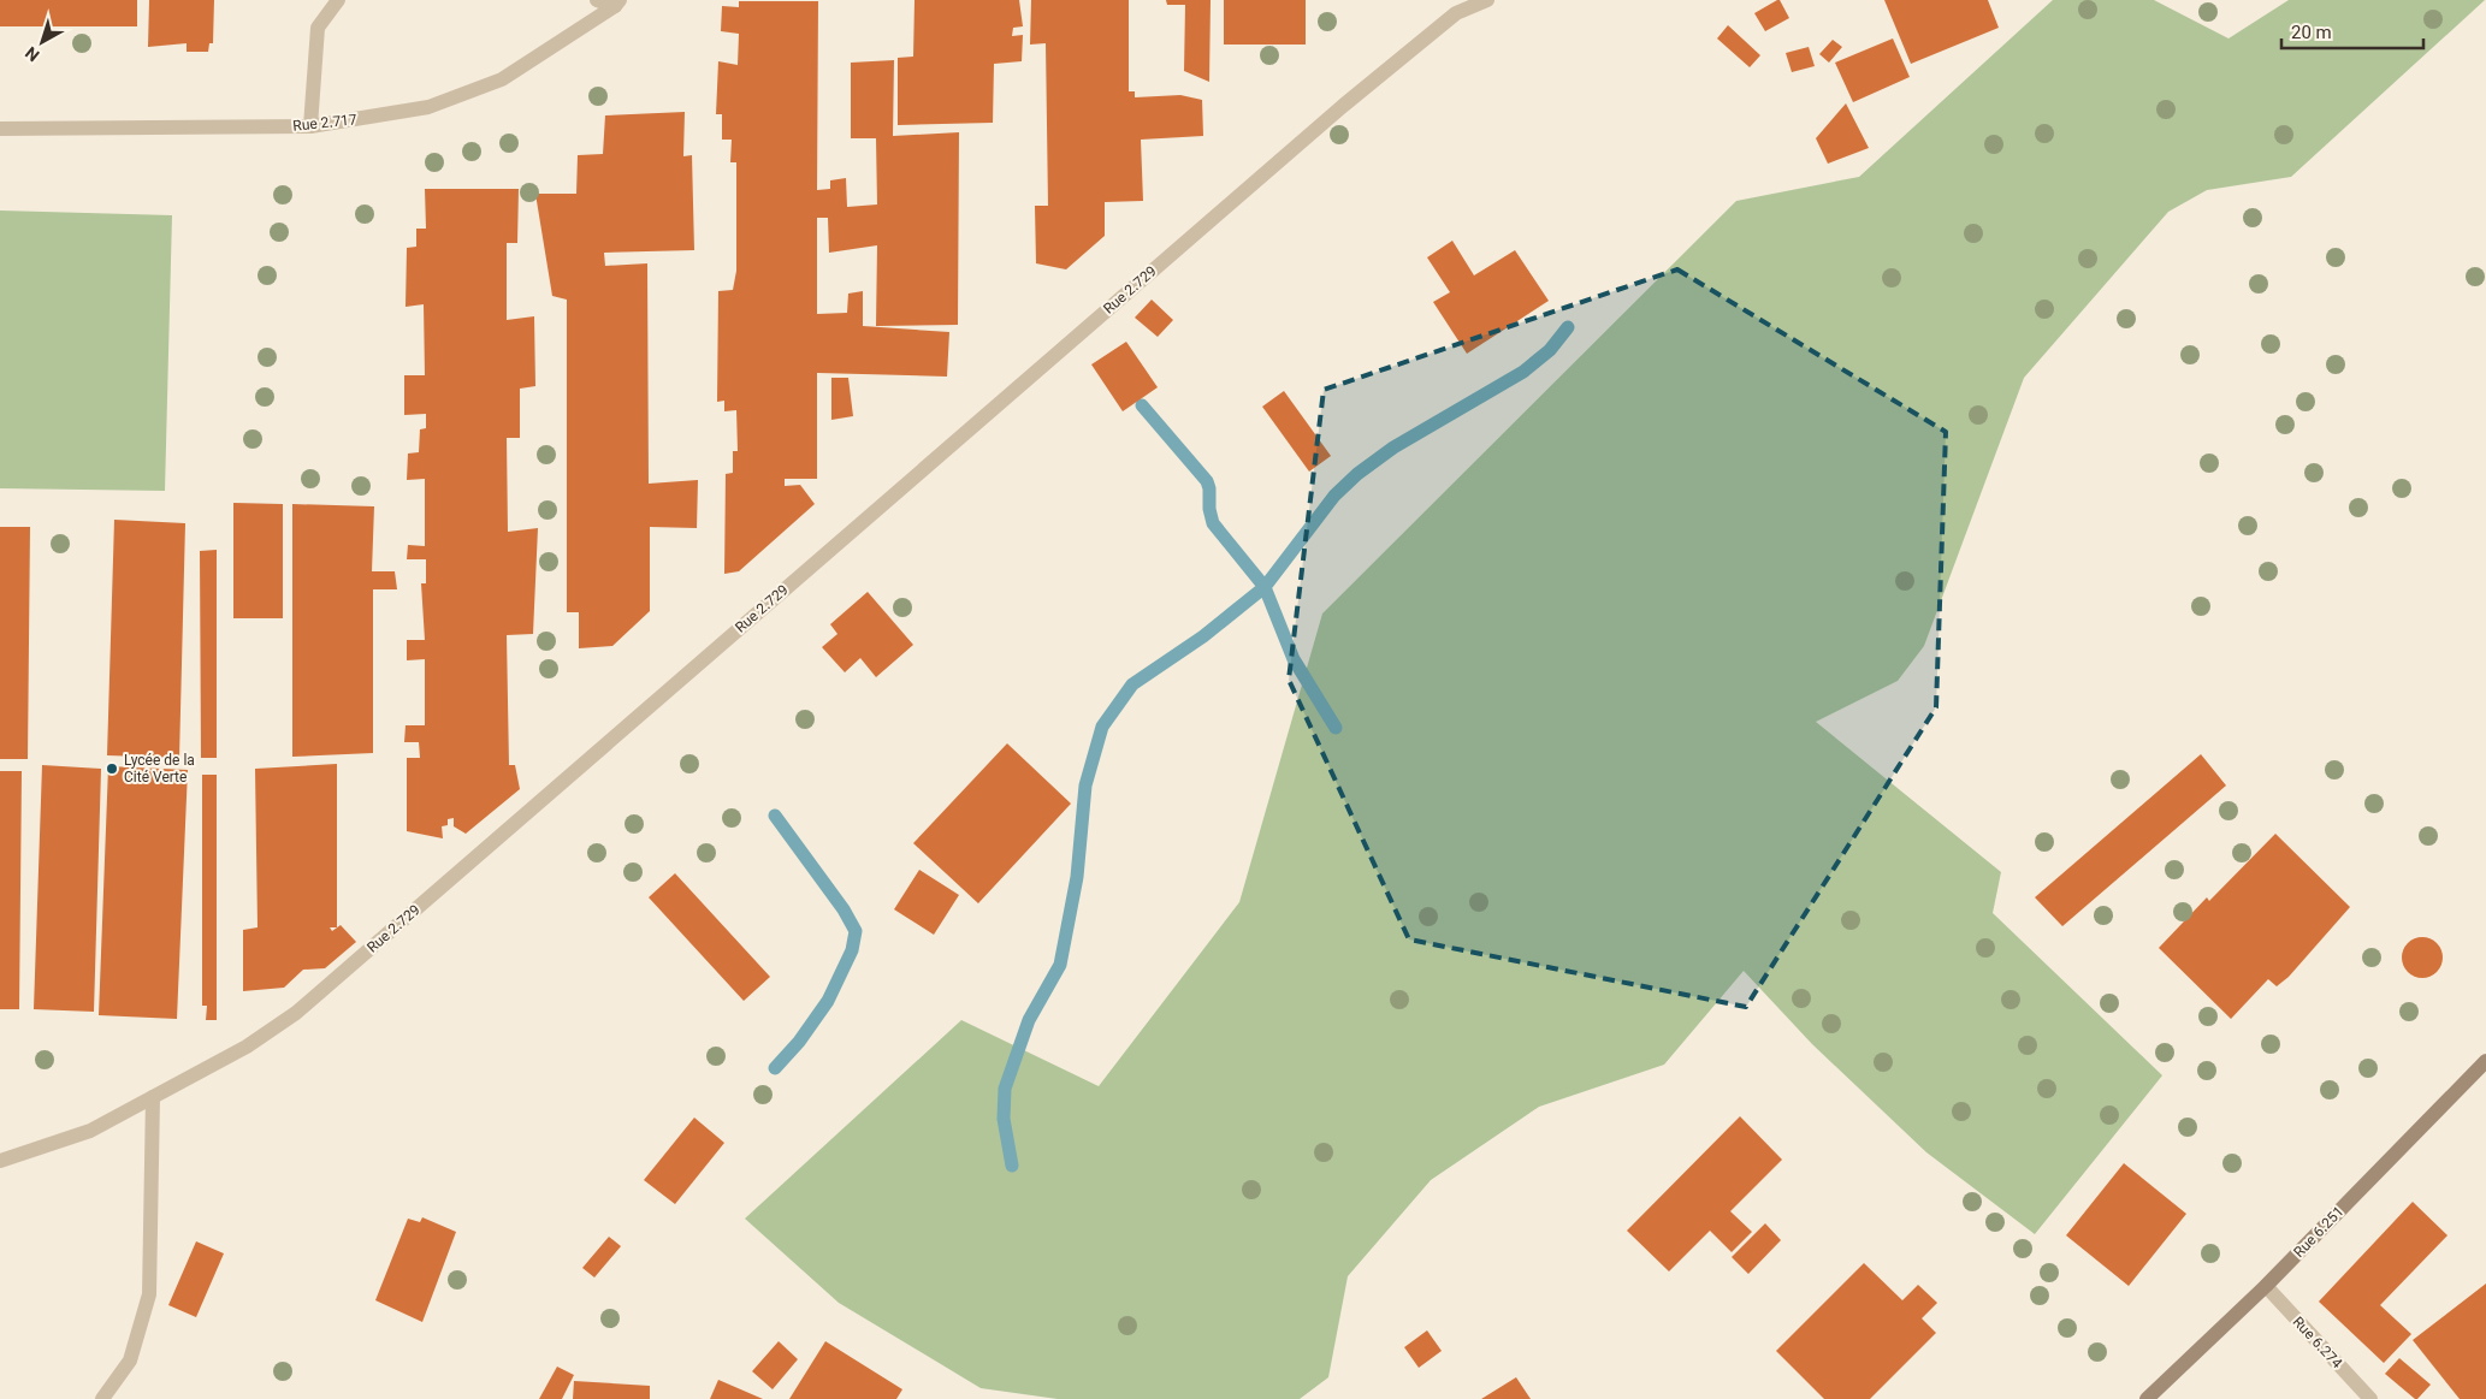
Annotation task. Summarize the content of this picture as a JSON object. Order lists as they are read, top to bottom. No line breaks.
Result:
{"streets":{"main road":["Rue 6.251"],"street":["Rue 2.717","Rue 2.729","Rue 6.274"]},"crossings":[["Rue 6.251","Rue 6.274"]],"places":["Lycée de la Cité Verte"],"scale_bar":"20 m","north":"bottom left"}
